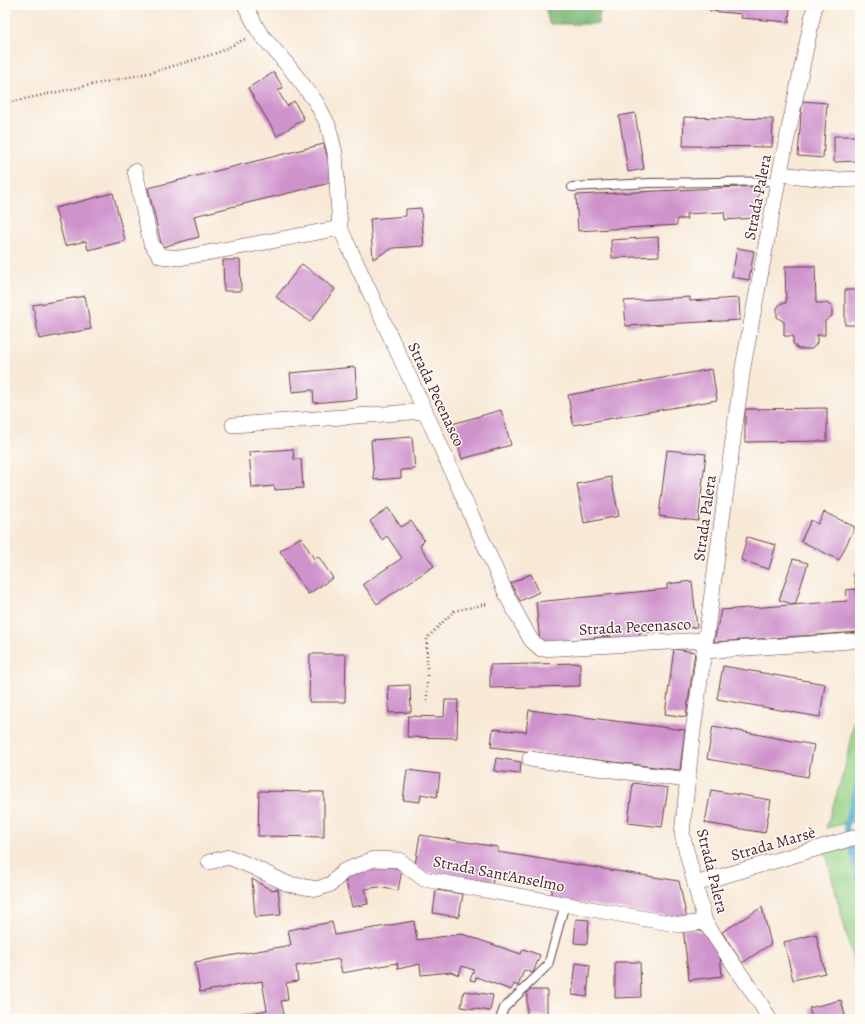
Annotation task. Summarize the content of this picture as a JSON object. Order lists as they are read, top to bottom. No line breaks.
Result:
{"streets":{"street":["Strada Palera","Strada Pecenasco","Strada Marsè","Strada Sant'Anselmo"]},"crossings":[["Strada Palera","Strada Pecenasco"],["Strada Palera","Strada Marsè"],["Strada Palera","Strada Sant'Anselmo"]]}
